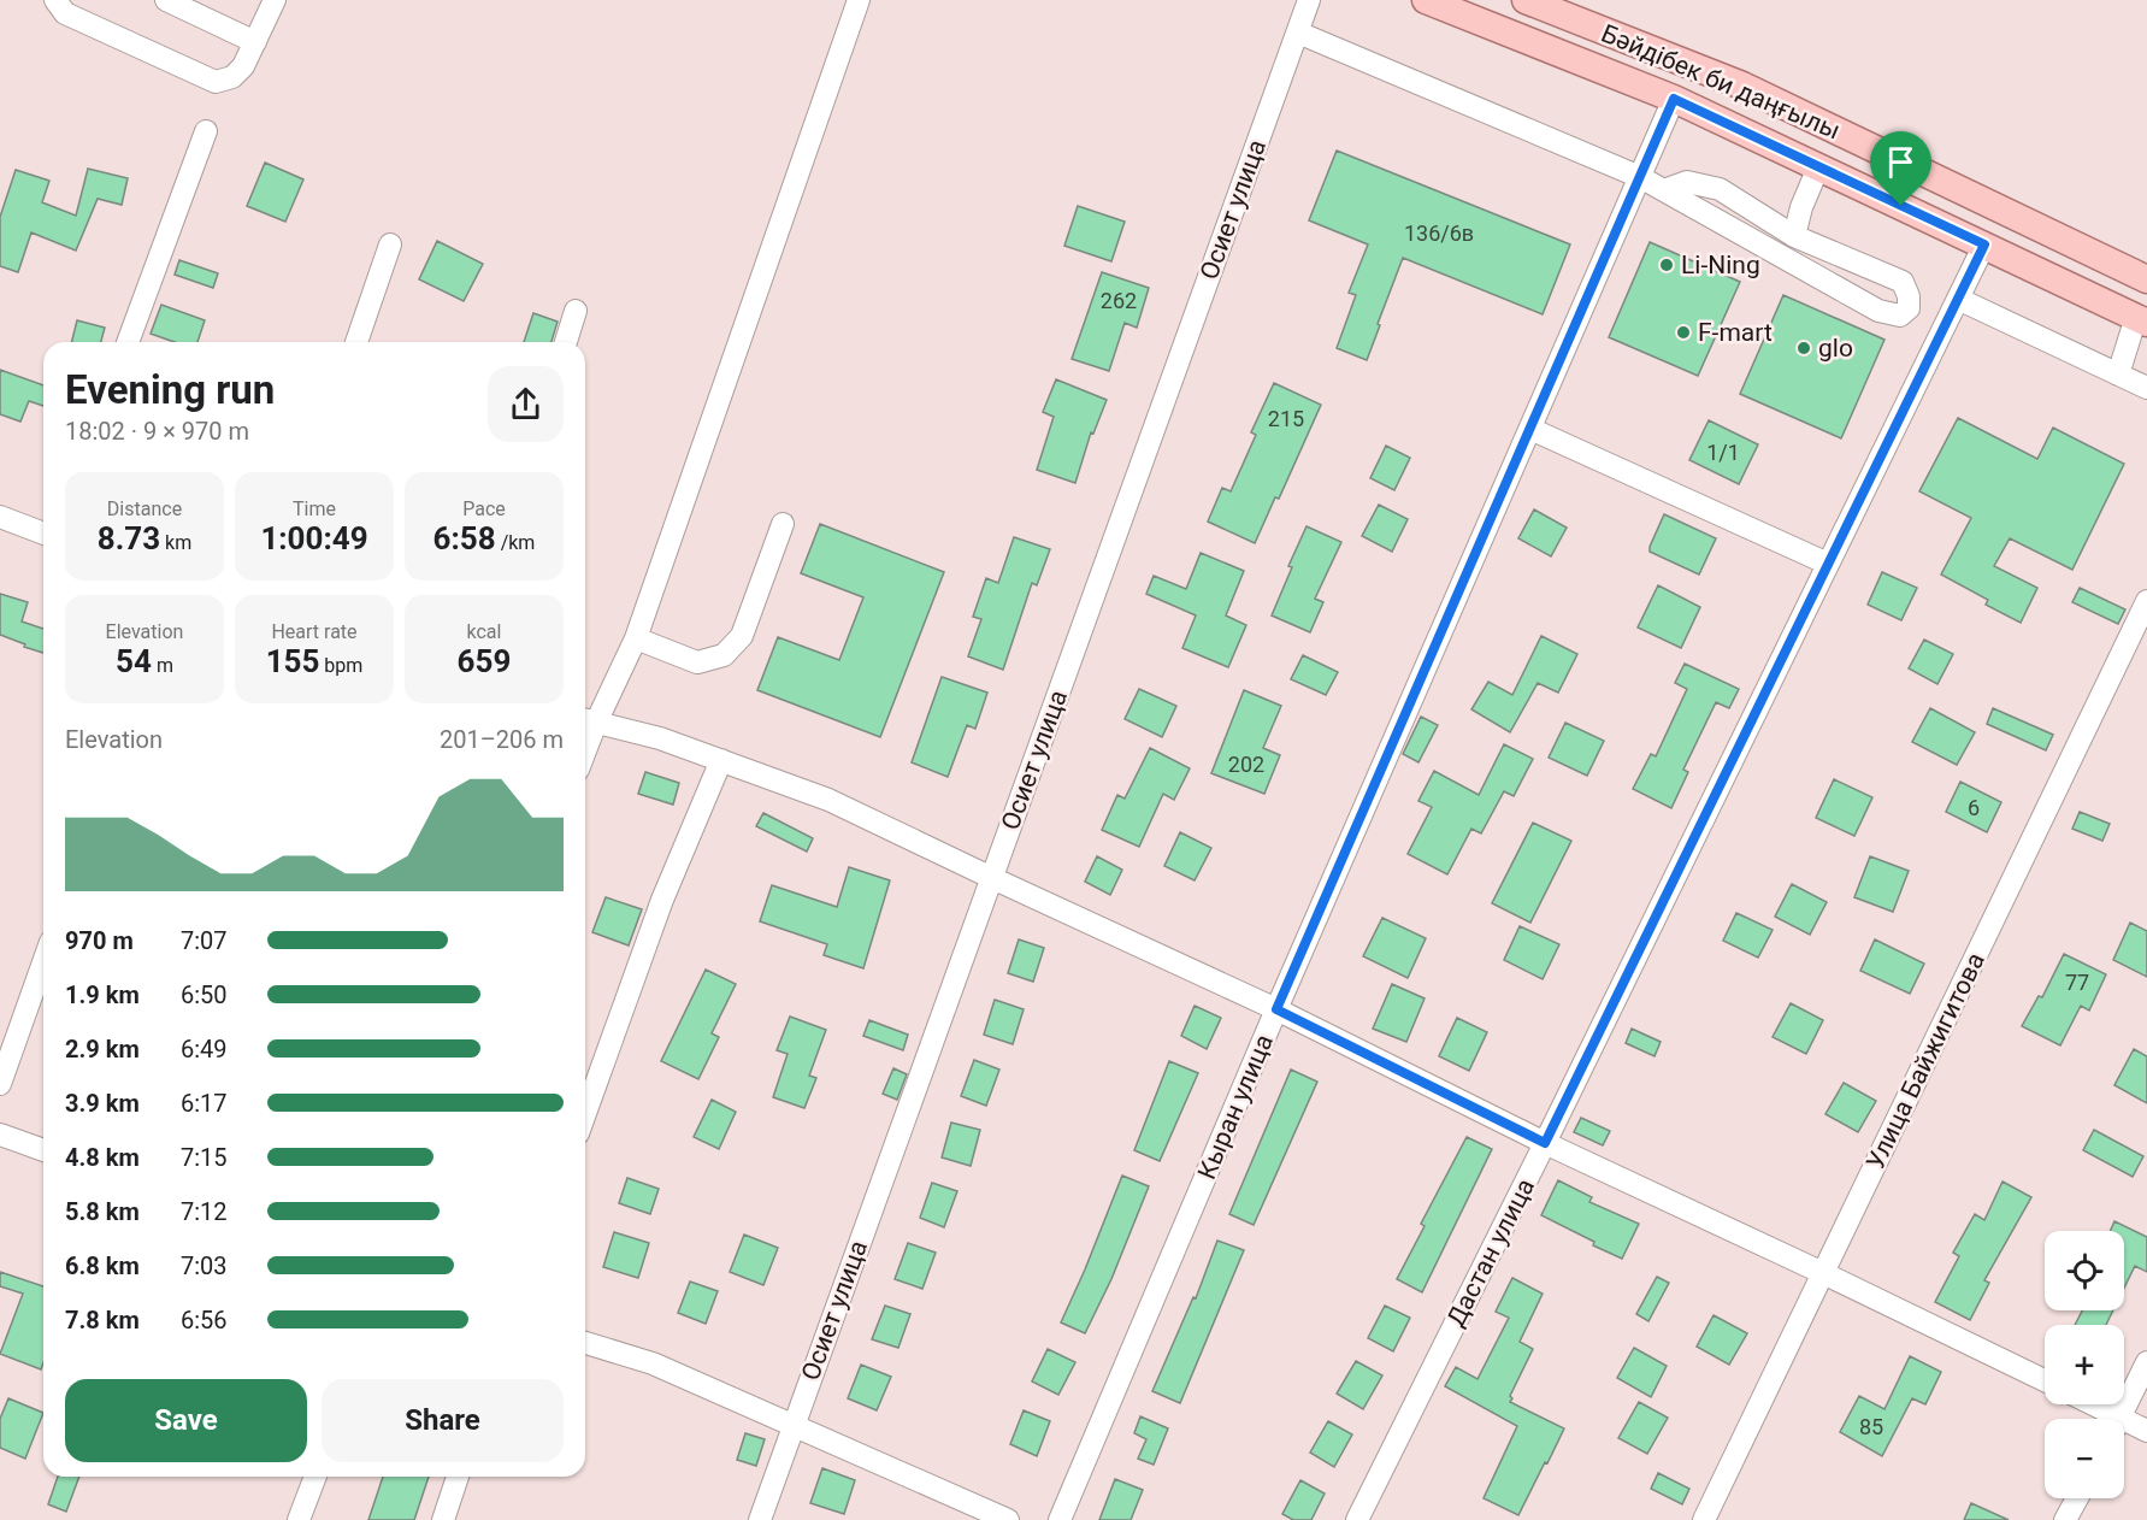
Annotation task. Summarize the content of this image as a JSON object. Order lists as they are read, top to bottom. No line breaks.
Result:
{"streets":{"main road":["Бәйдібек би даңғылы"],"street":["Осиет улица","Улица Байжигитова","Кыран улица","Дастан улица"]},"crossings":[["Бәйдібек би даңғылы","Кыран улица"],["Бәйдібек би даңғылы","Дастан улица"]],"places":["Li-Ning","F-mart","glo"],"house_numbers":["136/6в","262","215","1/1","202","6","77","85"],"page":{"heading":["Evening run","18:02 · 9 × 970 m"],"stats":[["Distance","8.73 km"],["Time","1:00:49"],["Pace","6:58 /km"],["Elevation","54 m"],["Heart rate","155 bpm"],["kcal","659"]],"chart":["Elevation","201–206 m"],"list":[{"name":"970 m","note":"7:07"},{"name":"1.9 km","note":"6:50"},{"name":"2.9 km","note":"6:49"},{"name":"3.9 km","note":"6:17"},{"name":"4.8 km","note":"7:15"},{"name":"5.8 km","note":"7:12"},{"name":"6.8 km","note":"7:03"},{"name":"7.8 km","note":"6:56"}],"map_buttons":["+","−"],"buttons":["Save","Share"]}}
